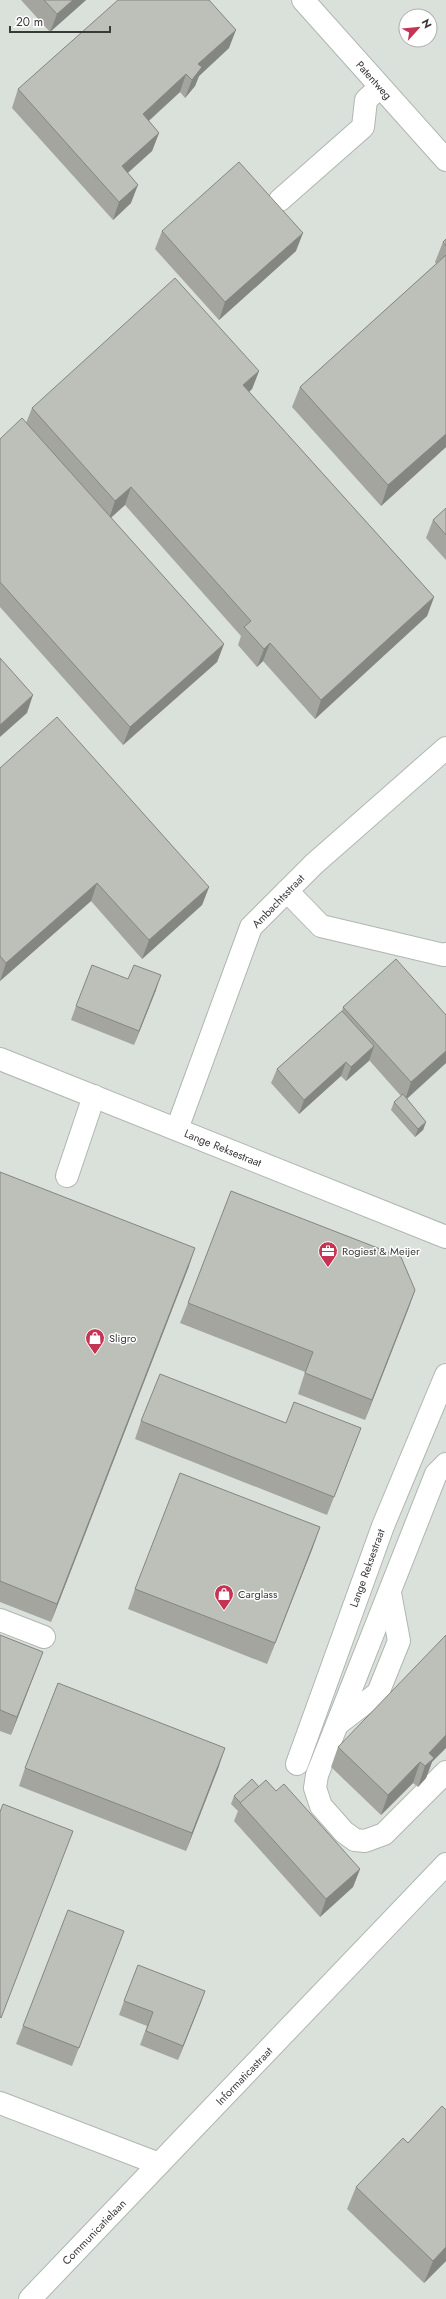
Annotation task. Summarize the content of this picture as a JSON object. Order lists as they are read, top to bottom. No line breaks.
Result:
{"streets":{"street":["Patentweg","Ambachtsstraat","Lange Reksestraat","Informaticastraat","Communicatielaan"]},"crossings":[["Ambachtsstraat","Lange Reksestraat"],["Informaticastraat","Communicatielaan"]],"places":{"office":["Rogiest & Meijer"],"shop":["Sligro","Carglass"]},"scale_bar":"20 m","north":"top right"}
